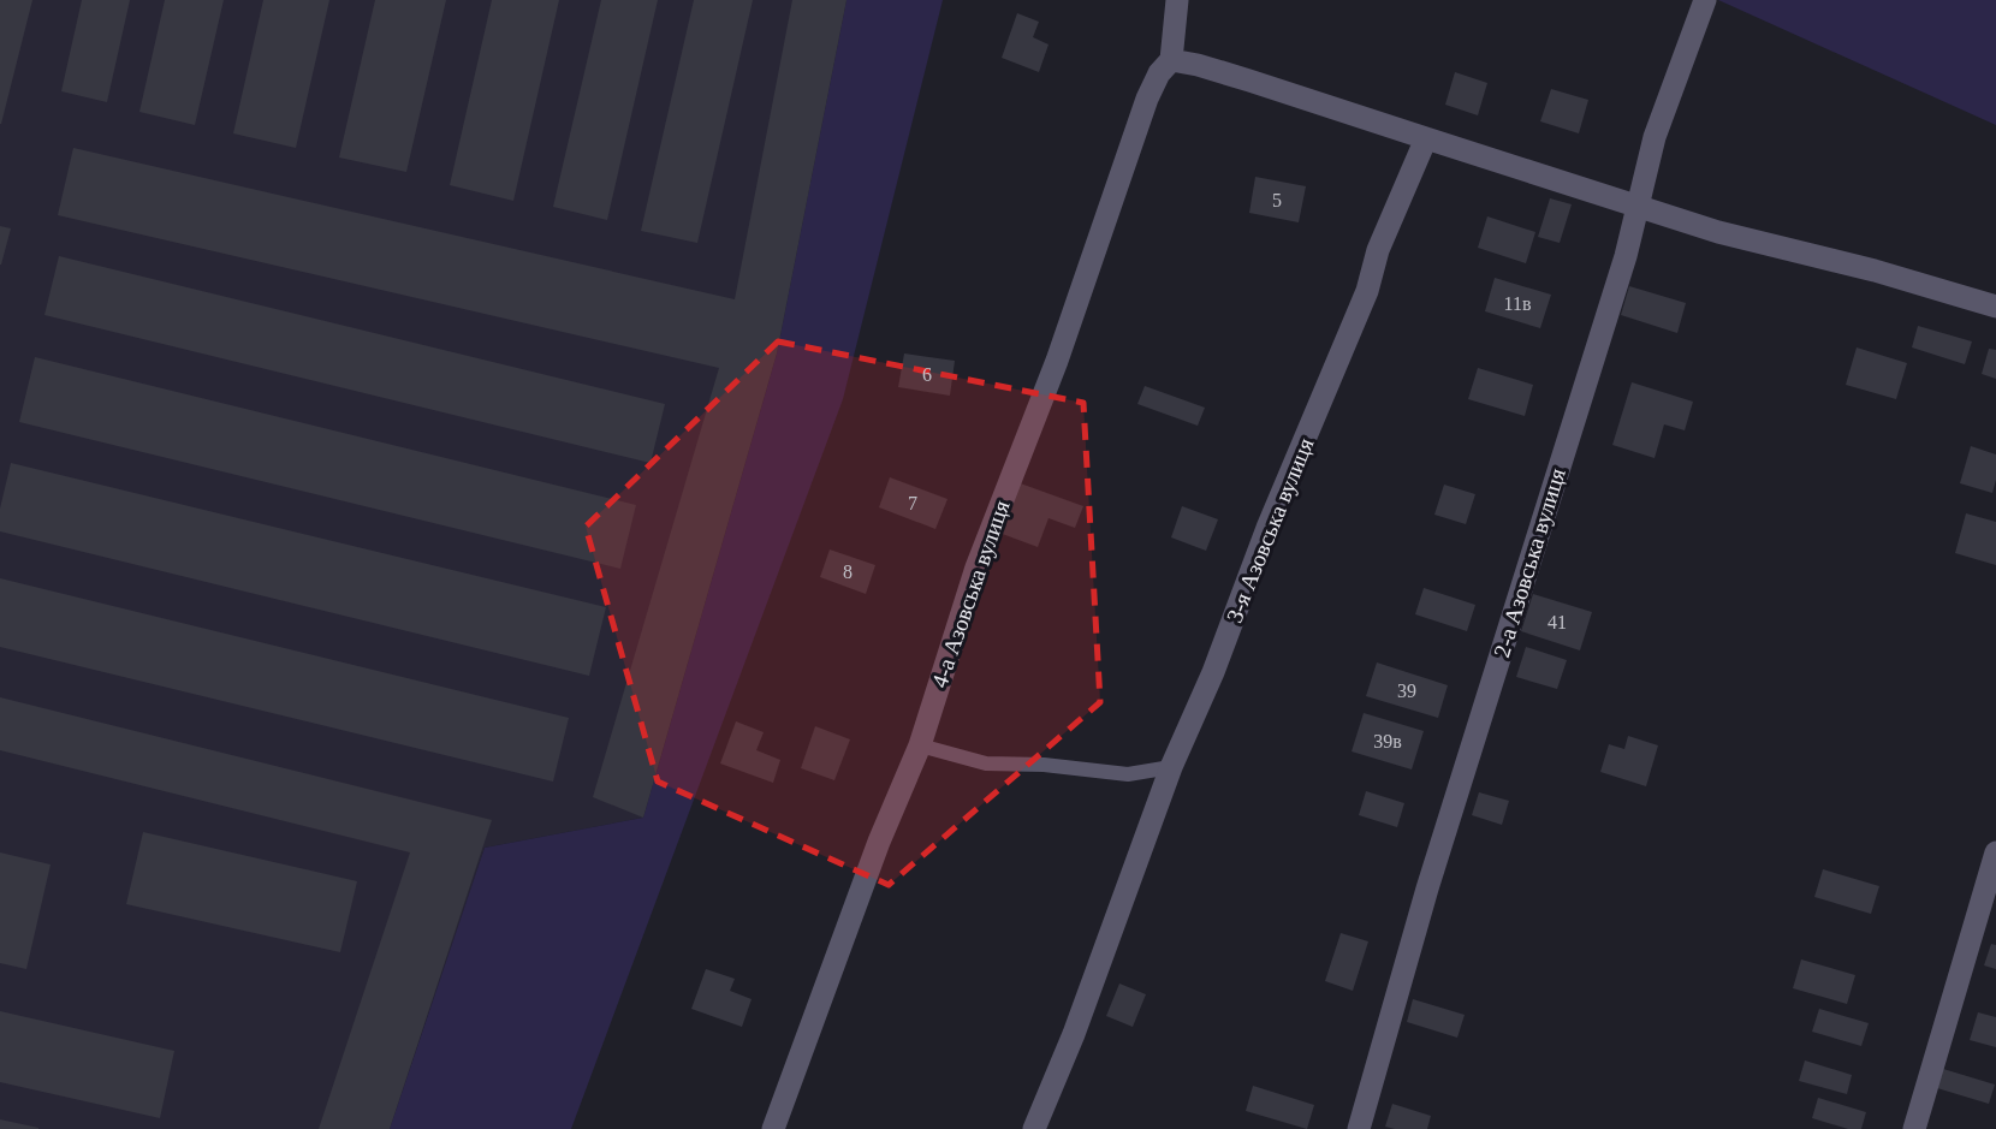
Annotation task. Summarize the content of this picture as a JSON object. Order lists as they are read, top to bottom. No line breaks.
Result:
{"streets":{"street":["3-я Азовська вулиця","2-а Азовська вулиця","4-а Азовська вулиця"]},"house_numbers":["5","11в","6","7","8","41","39","39в"]}
